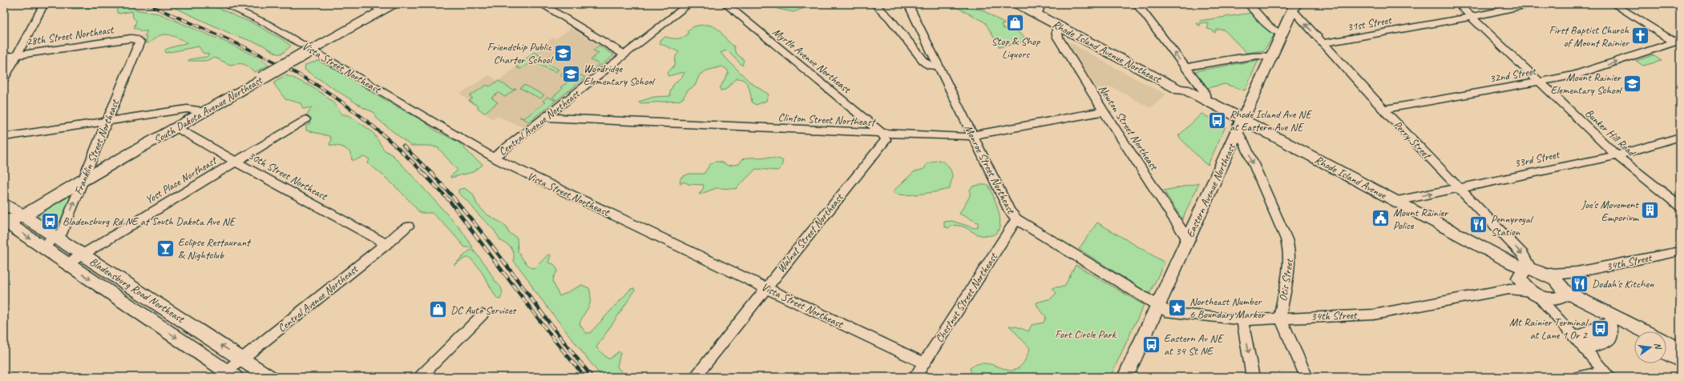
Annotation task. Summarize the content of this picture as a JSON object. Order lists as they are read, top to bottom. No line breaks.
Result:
{"streets":{"main road":["Rhode Island Avenue Northeast","South Dakota Avenue Northeast","Rhode Island Avenue","Eastern Avenue Northeast","Bladensburg Road Northeast"],"street":["31st Street","28th Street Northeast","Myrtle Avenue Northeast","Vista Street Northeast","32nd Street","Clinton Street Northeast","Central Avenue Northeast","Newton Street Northeast","Bunker Hill Road","Perry Street","Franklin Street Northeast","33rd Street","Monroe Street Northeast","30th Street Northeast","Yost Place Northeast","Walnut Street Northeast","34th Street","Otis Street","Chestnut Street Northeast"]},"crossings":[["31st Street","Bunker Hill Road"],["31st Street","Perry Street"],["28th Street Northeast","Franklin Street Northeast"],["Rhode Island Avenue Northeast","Newton Street Northeast"],["Rhode Island Avenue Northeast","Rhode Island Avenue"],["Rhode Island Avenue Northeast","Eastern Avenue Northeast"],["Rhode Island Avenue Northeast","Otis Street"],["Myrtle Avenue Northeast","Clinton Street Northeast"],["Myrtle Avenue Northeast","Walnut Street Northeast"],["Vista Street Northeast","South Dakota Avenue Northeast"],["Vista Street Northeast","Central Avenue Northeast"],["Vista Street Northeast","Walnut Street Northeast"],["Vista Street Northeast","Chestnut Street Northeast"],["32nd Street","Bunker Hill Road"],["32nd Street","Perry Street"],["South Dakota Avenue Northeast","Franklin Street Northeast"],["South Dakota Avenue Northeast","30th Street Northeast"],["South Dakota Avenue Northeast","Bladensburg Road Northeast"],["Clinton Street Northeast","Central Avenue Northeast"],["Clinton Street Northeast","Newton Street Northeast"],["Clinton Street Northeast","Monroe Street Northeast"],["Clinton Street Northeast","Walnut Street Northeast"],["Central Avenue Northeast","30th Street Northeast"],["Central Avenue Northeast","Bladensburg Road Northeast"],["Newton Street Northeast","Eastern Avenue Northeast"],["Bunker Hill Road","33rd Street"],["Perry Street","33rd Street"],["Perry Street","Rhode Island Avenue"],["Perry Street","Eastern Avenue Northeast"],["Perry Street","34th Street"],["Franklin Street Northeast","Bladensburg Road Northeast"],["33rd Street","Rhode Island Avenue"],["Monroe Street Northeast","Eastern Avenue Northeast"],["Monroe Street Northeast","34th Street"],["Monroe Street Northeast","Chestnut Street Northeast"],["30th Street Northeast","Yost Place Northeast"],["Rhode Island Avenue","Eastern Avenue Northeast"],["Rhode Island Avenue","34th Street"],["Rhode Island Avenue","Otis Street"],["Yost Place Northeast","Bladensburg Road Northeast"],["Eastern Avenue Northeast","34th Street"],["Eastern Avenue Northeast","Otis Street"],["34th Street","Otis Street"]],"one_way":["32nd Street","Otis Street"],"parks":["Fort Circle Park"],"places":{"shop":["Stop & Shop Liquors","DC Auto Services"],"church":["First Baptist Church of Mount Rainier"],"school or university":["Friendship Public Charter School","Woodridge Elementary School","Mount Rainier Elementary School"],"bus stop":["Rhode Island Ave NE at Eastern Ave NE","Bladensburg Rd NE at South Dakota Ave NE","Mt Rainier Terminal at Lane 1 Or 2","Eastern Av NE at 34 St NE"],"building":["Joe's Movement Emporium"],"public building":["Mount Rainier Police"],"restaurant":["Pennyroyal Station","Dodah's Kitchen"],"bar":["Eclipse Restaurant & Nightclub"],"place":["Northeast Number 6 Boundary Marker"]},"north":"right"}
